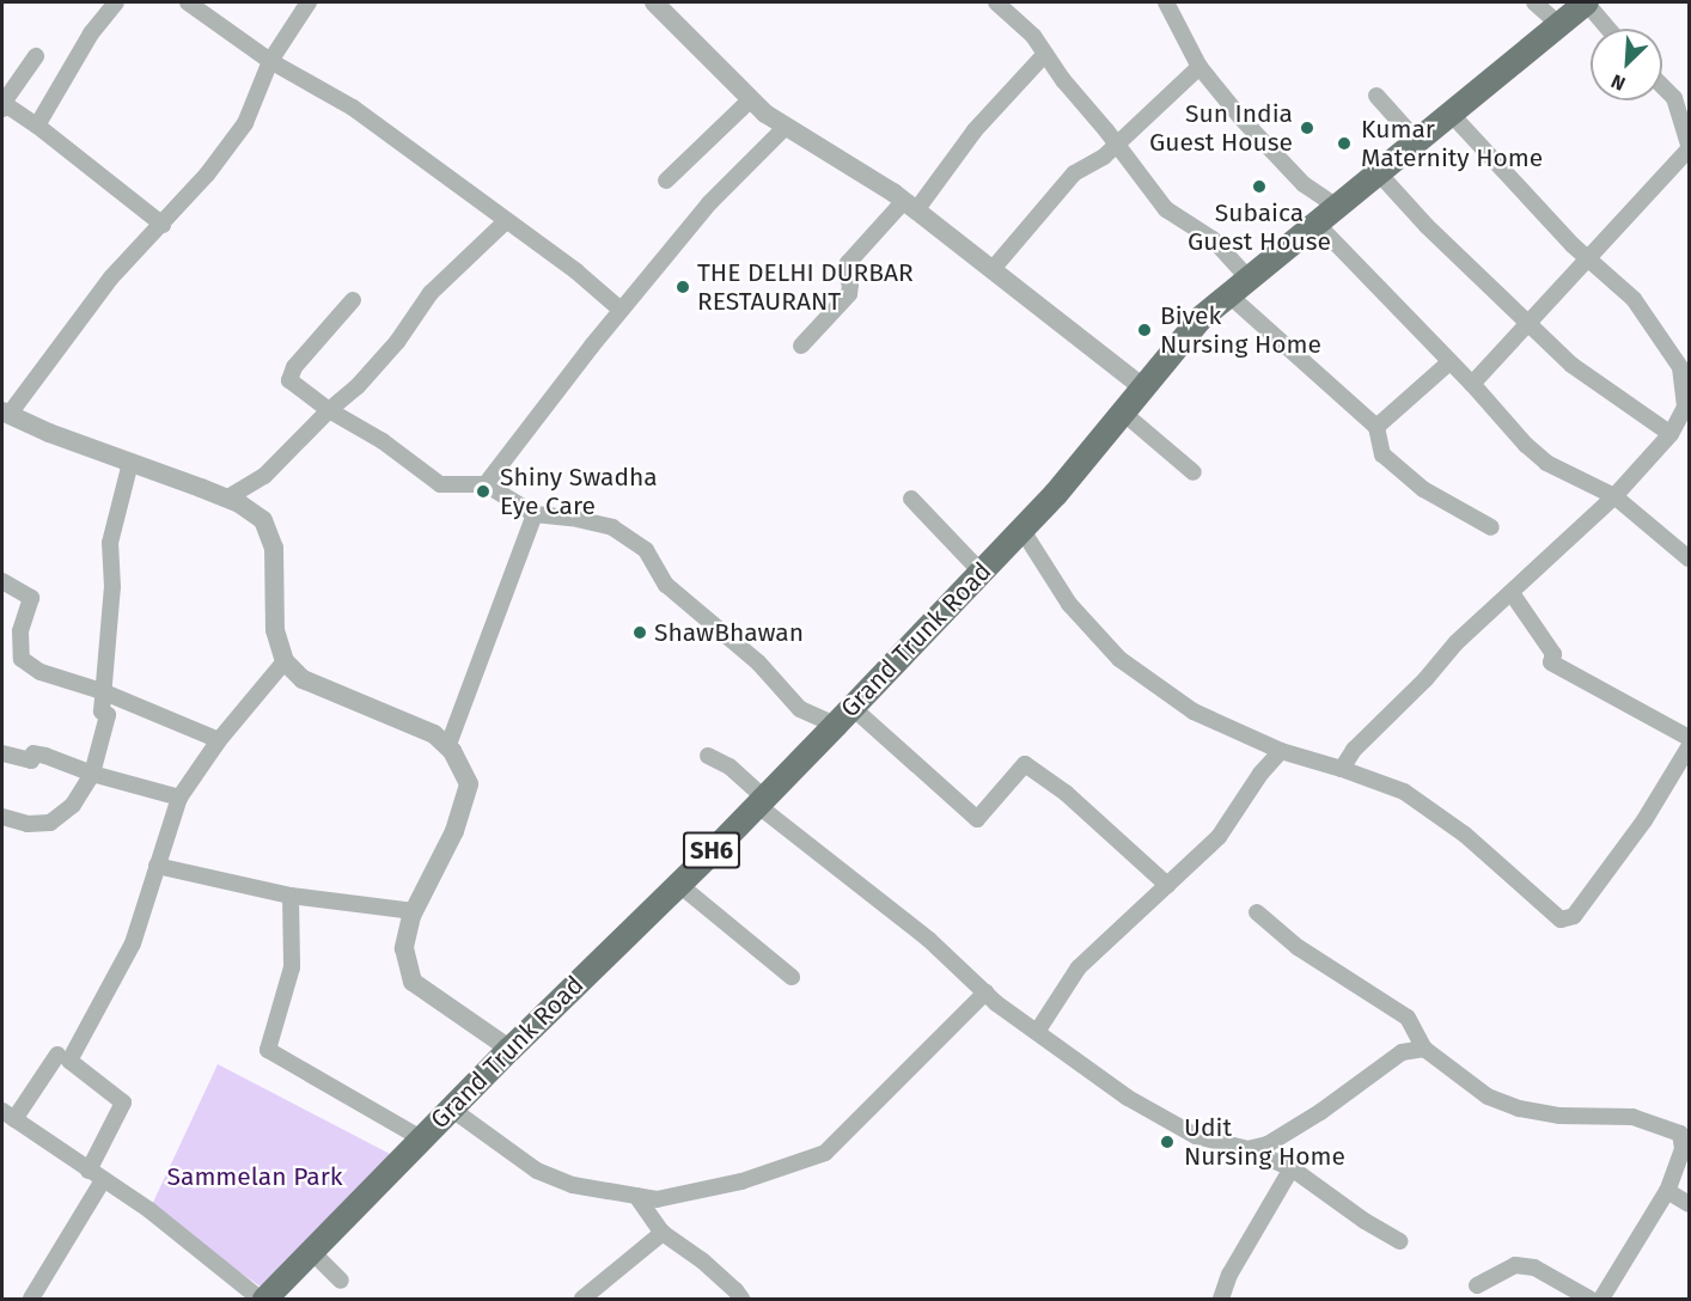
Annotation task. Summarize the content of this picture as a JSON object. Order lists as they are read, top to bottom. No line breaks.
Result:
{"streets":{"main road":["Grand Trunk Road","SH6"]},"parks":["Sammelan Park"],"places":["Sun India Guest House","Kumar Maternity Home","Subaica Guest House","THE DELHI DURBAR RESTAURANT","Bivek Nursing Home","Shiny Swadha Eye Care","ShawBhawan","Udit Nursing Home"],"north":"bottom left"}
